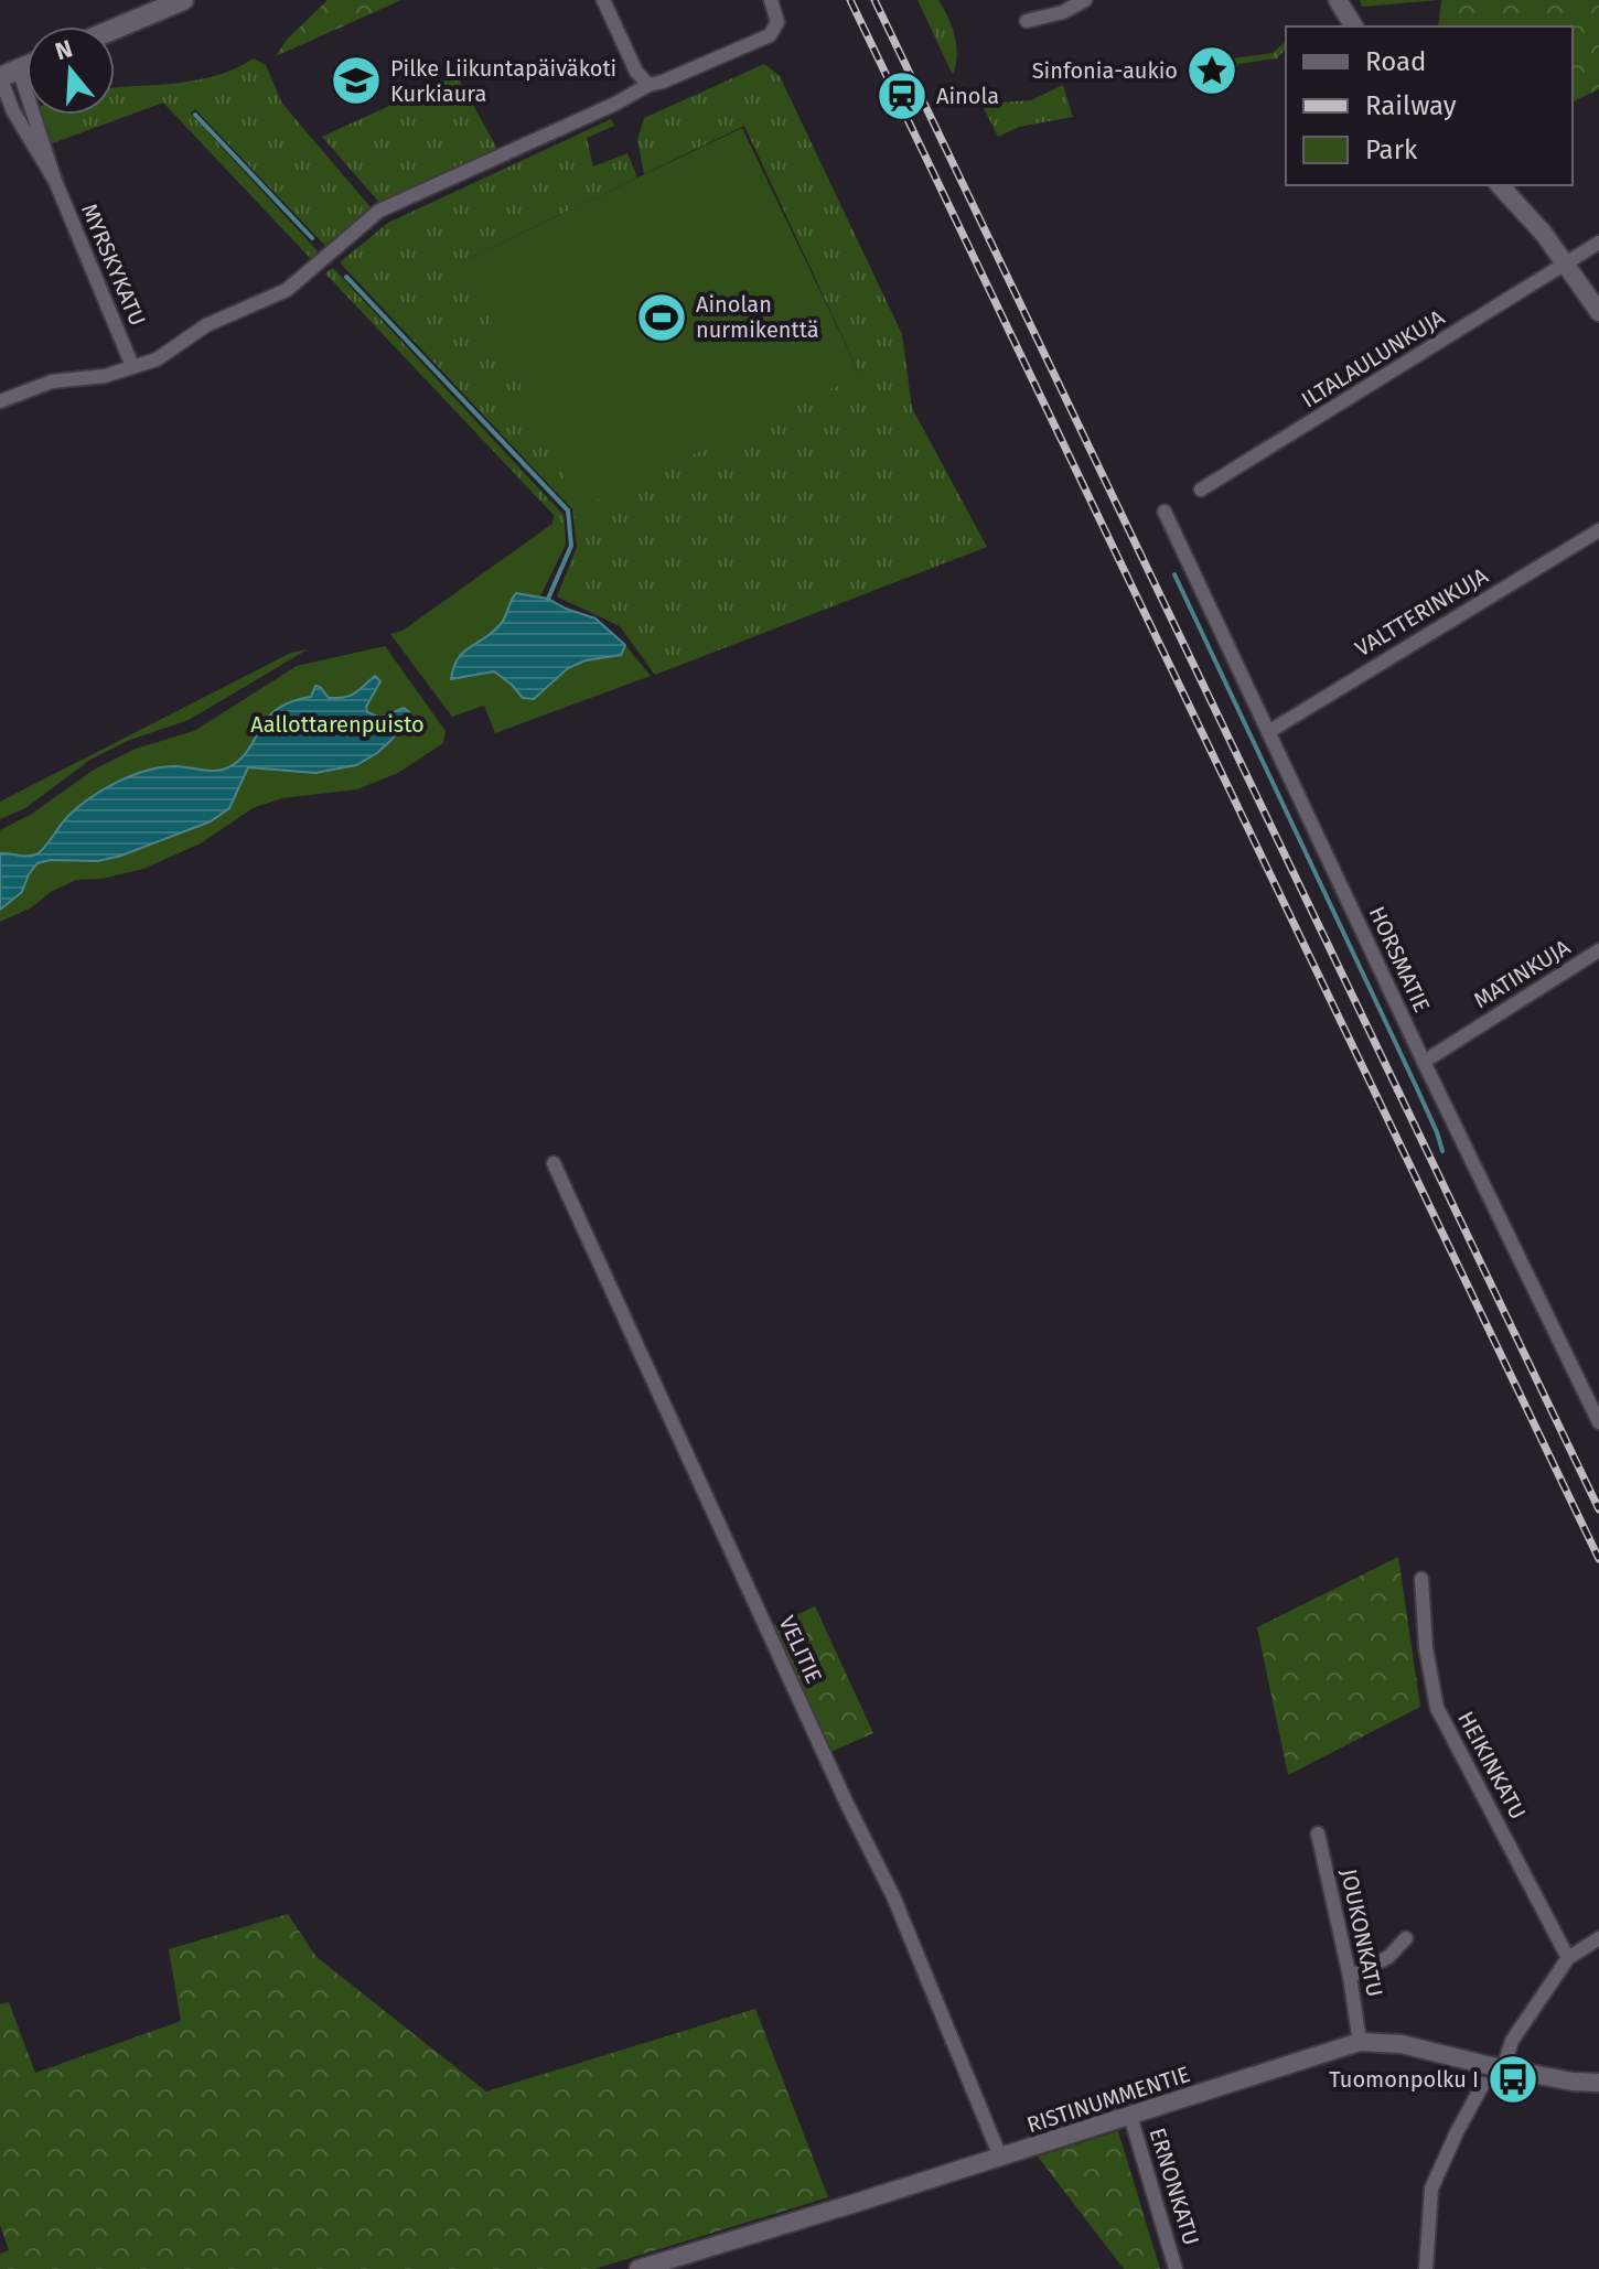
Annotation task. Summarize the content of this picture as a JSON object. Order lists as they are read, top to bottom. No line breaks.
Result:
{"streets":{"street":["MYRSKYKATU","ILTALAULUNKUJA","VALTTERINKUJA","HORSMATIE","MATINKUJA","VELITIE","HEIKINKATU","JOUKONKATU","RISTINUMMENTIE","ERNONKATU"]},"crossings":[["VALTTERINKUJA","HORSMATIE"],["HORSMATIE","MATINKUJA"],["VELITIE","RISTINUMMENTIE"],["JOUKONKATU","RISTINUMMENTIE"],["RISTINUMMENTIE","ERNONKATU"]],"parks":["Aallottarenpuisto"],"places":{"place":["Sinfonia-aukio"],"school or university":["Pilke Liikuntapäiväkoti Kurkiaura"],"station":["Ainola"],"sports":["Ainolan nurmikenttä"],"bus stop":["Tuomonpolku I"]},"legend":["Road","Railway","Park"],"north":"top"}
